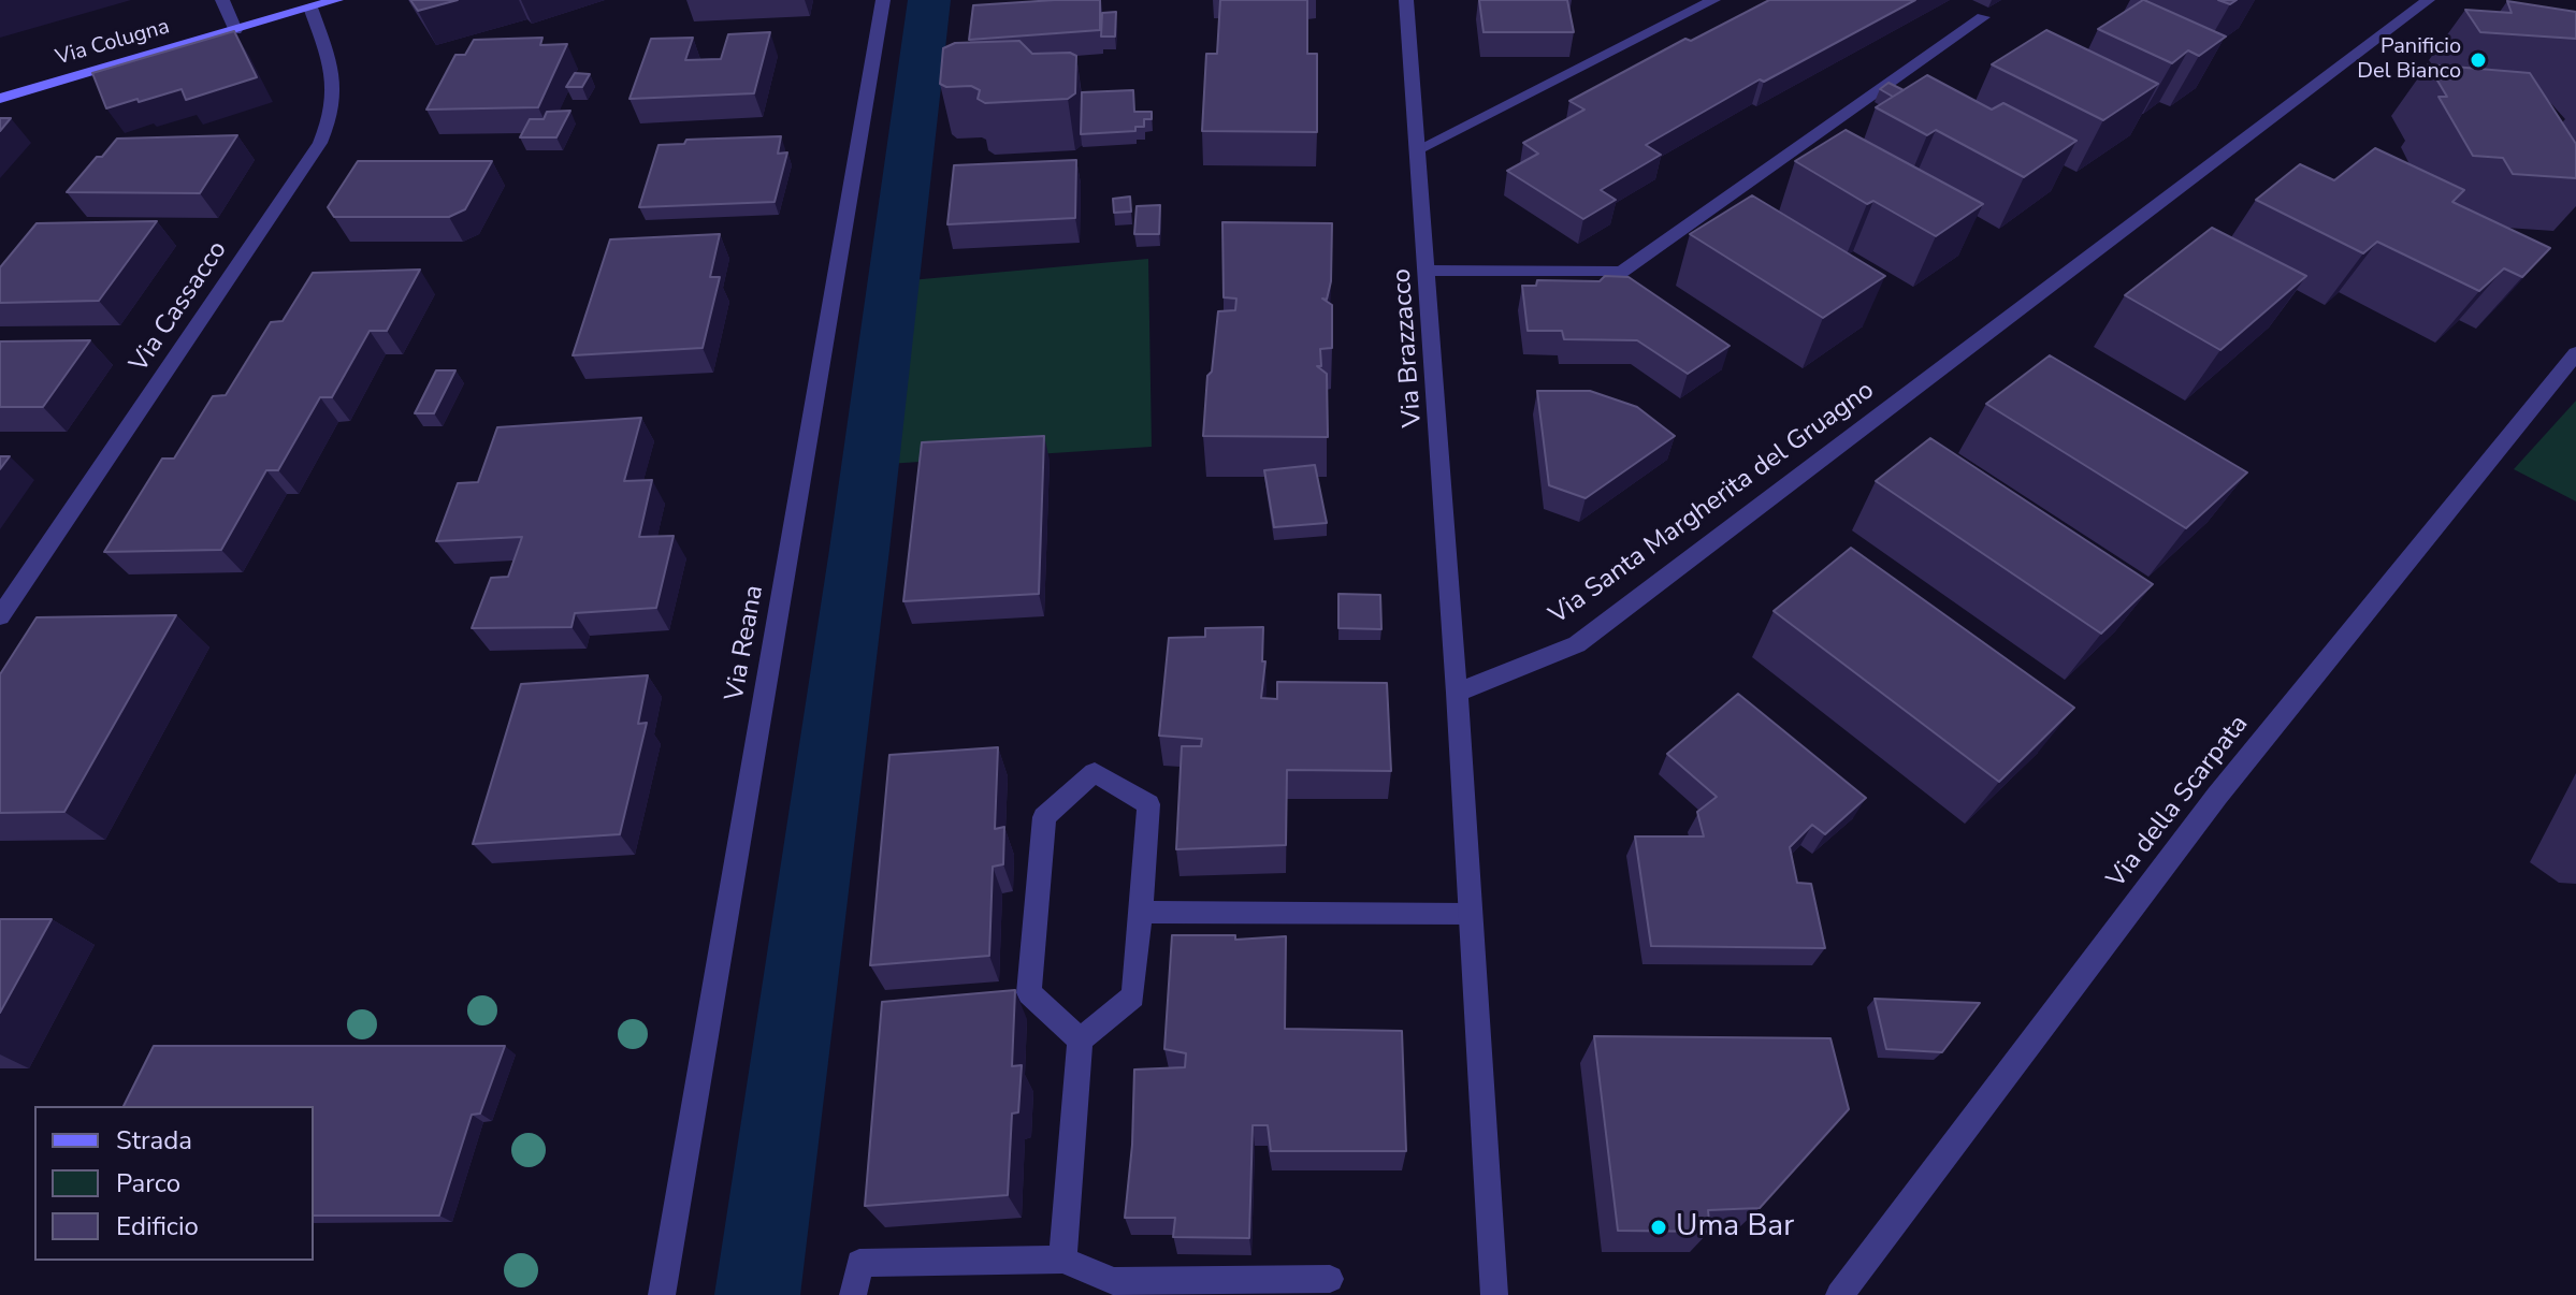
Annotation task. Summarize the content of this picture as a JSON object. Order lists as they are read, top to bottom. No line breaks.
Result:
{"streets":{"street":["Via Colugna","Via Cassacco","Via Brazzacco","Via Santa Margherita del Gruagno","Via Reana","Via della Scarpata"]},"crossings":[["Via Colugna","Via Cassacco"],["Via Brazzacco","Via Santa Margherita del Gruagno"]],"places":["Panificio Del Bianco","Uma Bar"],"legend":["Strada","Parco","Edificio"]}
